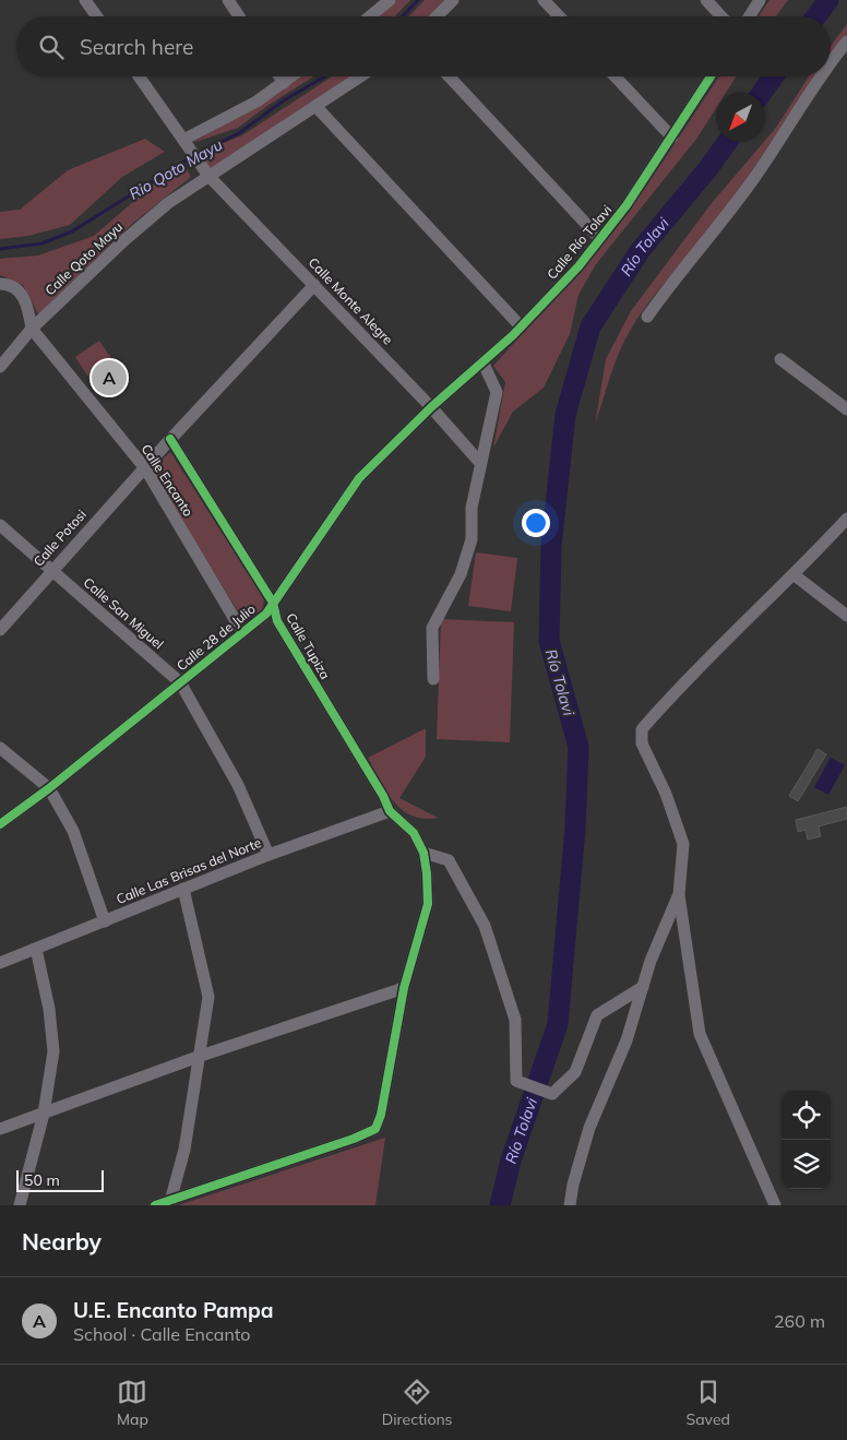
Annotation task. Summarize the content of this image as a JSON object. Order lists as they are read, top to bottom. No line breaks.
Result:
{"streets":{"street":["Calle Río Tolavi","Calle Qoto Mayu","Calle Monte Alegre","Calle Encanto","Calle Potosi","Calle San Miguel","Calle 28 de Julio","Calle Tupiza","Calle Las Brisas del Norte"]},"crossings":[["Calle Río Tolavi","Calle Monte Alegre"],["Calle Río Tolavi","Calle 28 de Julio"],["Calle Qoto Mayu","Calle Monte Alegre"],["Calle Qoto Mayu","Calle Encanto"],["Calle Monte Alegre","Calle Potosi"],["Calle Monte Alegre","Calle 28 de Julio"],["Calle Encanto","Calle Potosi"],["Calle Encanto","Calle 28 de Julio"],["Calle Potosi","Calle San Miguel"],["Calle Potosi","Calle Tupiza"],["Calle San Miguel","Calle 28 de Julio"],["Calle San Miguel","Calle Las Brisas del Norte"],["Calle 28 de Julio","Calle Tupiza"],["Calle Tupiza","Calle Las Brisas del Norte"]],"water":["Rio Qoto Mayu","Río Tolavi"],"scale_bar":"50 m","north":"bottom left","page":{"search":"Search here","pins":"A","scale":"50 m","heading":"Nearby","list":[{"mark":"A","name":"U.E. Encanto Pampa","note":"School · Calle Encanto","value":"260 m"}],"nav":["Map","Directions","Saved"]}}
